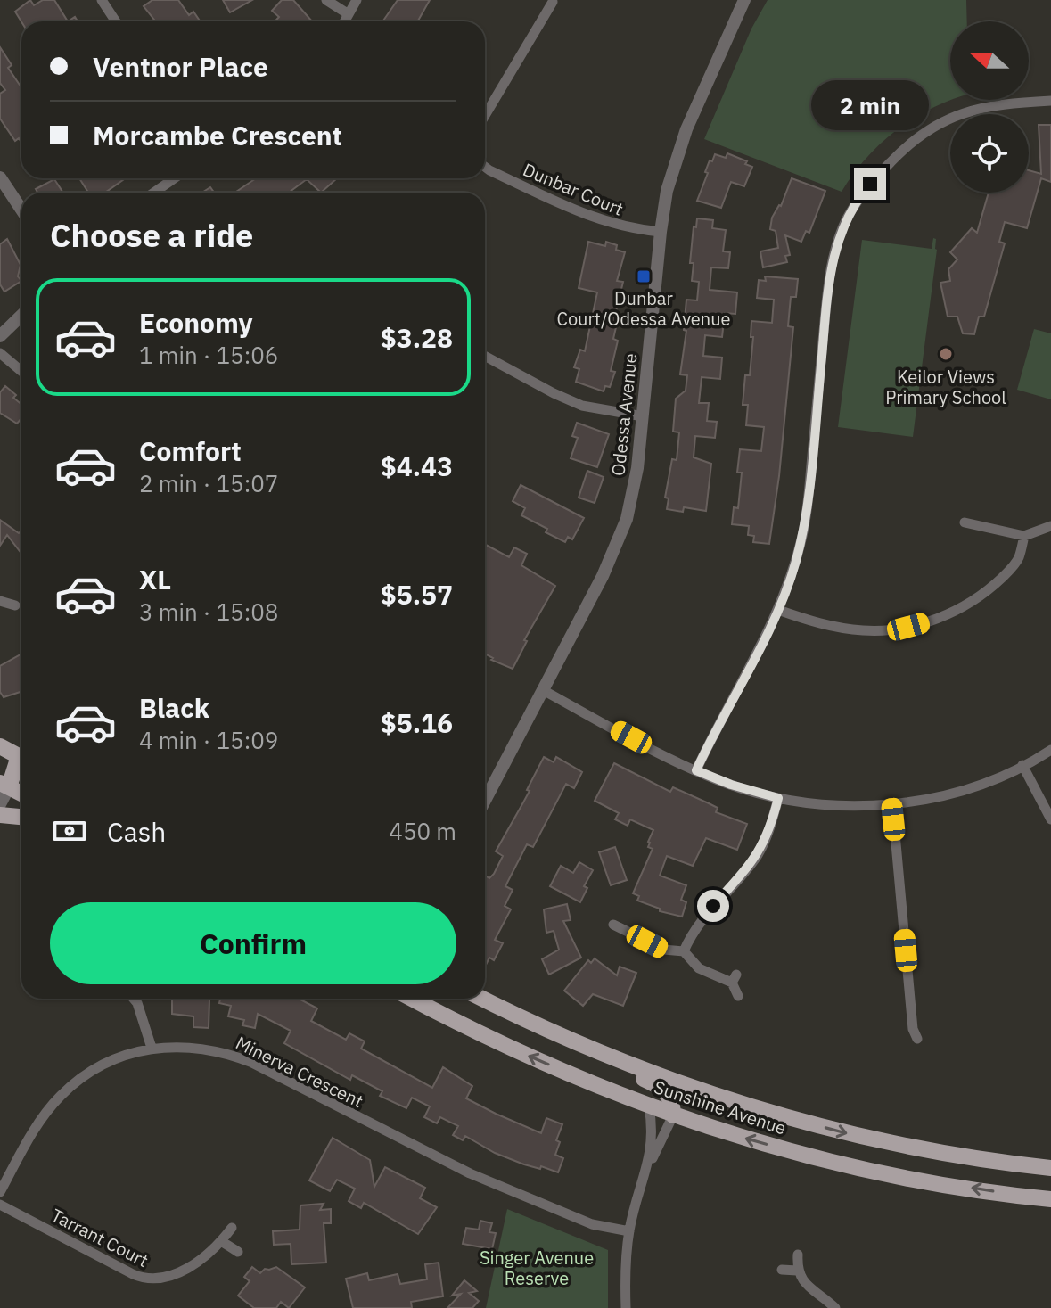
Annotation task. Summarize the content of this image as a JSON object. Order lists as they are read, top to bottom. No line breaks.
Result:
{"streets":{"main road":["Sunshine Avenue"],"street":["Dunbar Court","Odessa Avenue","Minerva Crescent","Tarrant Court"]},"crossings":[["Dunbar Court","Odessa Avenue"]],"parks":["Singer Avenue Reserve"],"places":{"transit":["Dunbar Court/Odessa Avenue"],"other":["Keilor Views Primary School"]},"north":"left","page":{"banner":["Ventnor Place","Morcambe Crescent"],"bubble":"2 min","heading":"Choose a ride","list":[{"name":"Economy","note":"1 min · 15:06","value":"$3.28"},{"name":"Comfort","note":"2 min · 15:07","value":"$4.43"},{"name":"XL","note":"3 min · 15:08","value":"$5.57"},{"name":"Black","note":"4 min · 15:09","value":"$5.16"}],"pay":["Cash","450 m"],"buttons":"Confirm"}}
